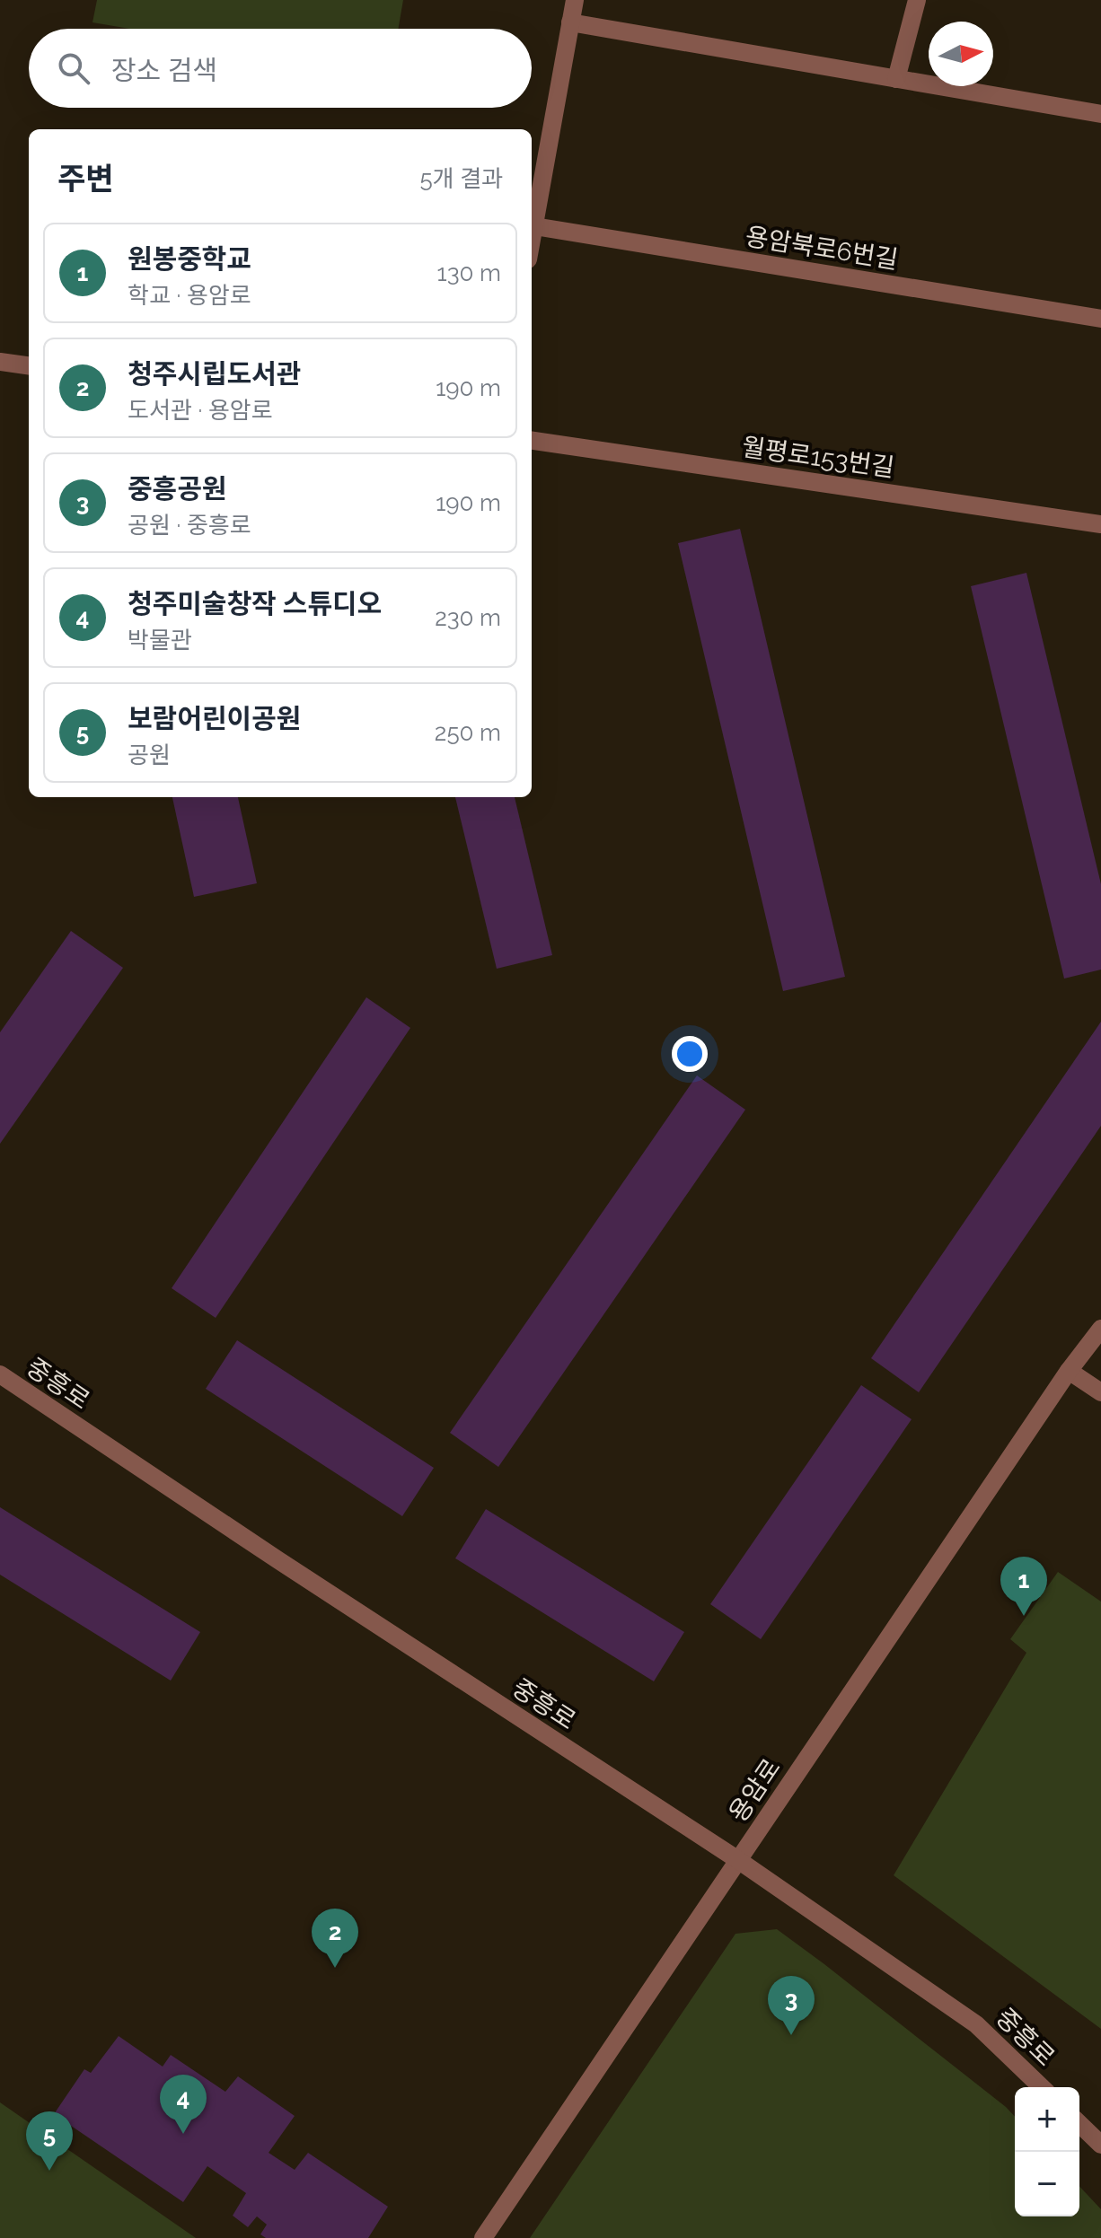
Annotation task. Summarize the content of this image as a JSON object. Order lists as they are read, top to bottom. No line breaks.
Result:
{"streets":{"street":["용암북로6번길","월평로153번길","중흥로","용암로"]},"crossings":[["중흥로","용암로"]],"north":"right","page":{"search":"장소 검색","heading":["주변","5개 결과"],"list":[{"mark":"1","name":"원봉중학교","note":"학교 · 용암로","value":"130 m"},{"mark":"2","name":"청주시립도서관","note":"도서관 · 용암로","value":"190 m"},{"mark":"3","name":"중흥공원","note":"공원 · 중흥로","value":"190 m"},{"mark":"4","name":"청주미술창작 스튜디오","note":"박물관","value":"230 m"},{"mark":"5","name":"보람어린이공원","note":"공원","value":"250 m"}],"pins":["1","2","3","4","5"],"map_buttons":["+","−"]}}
